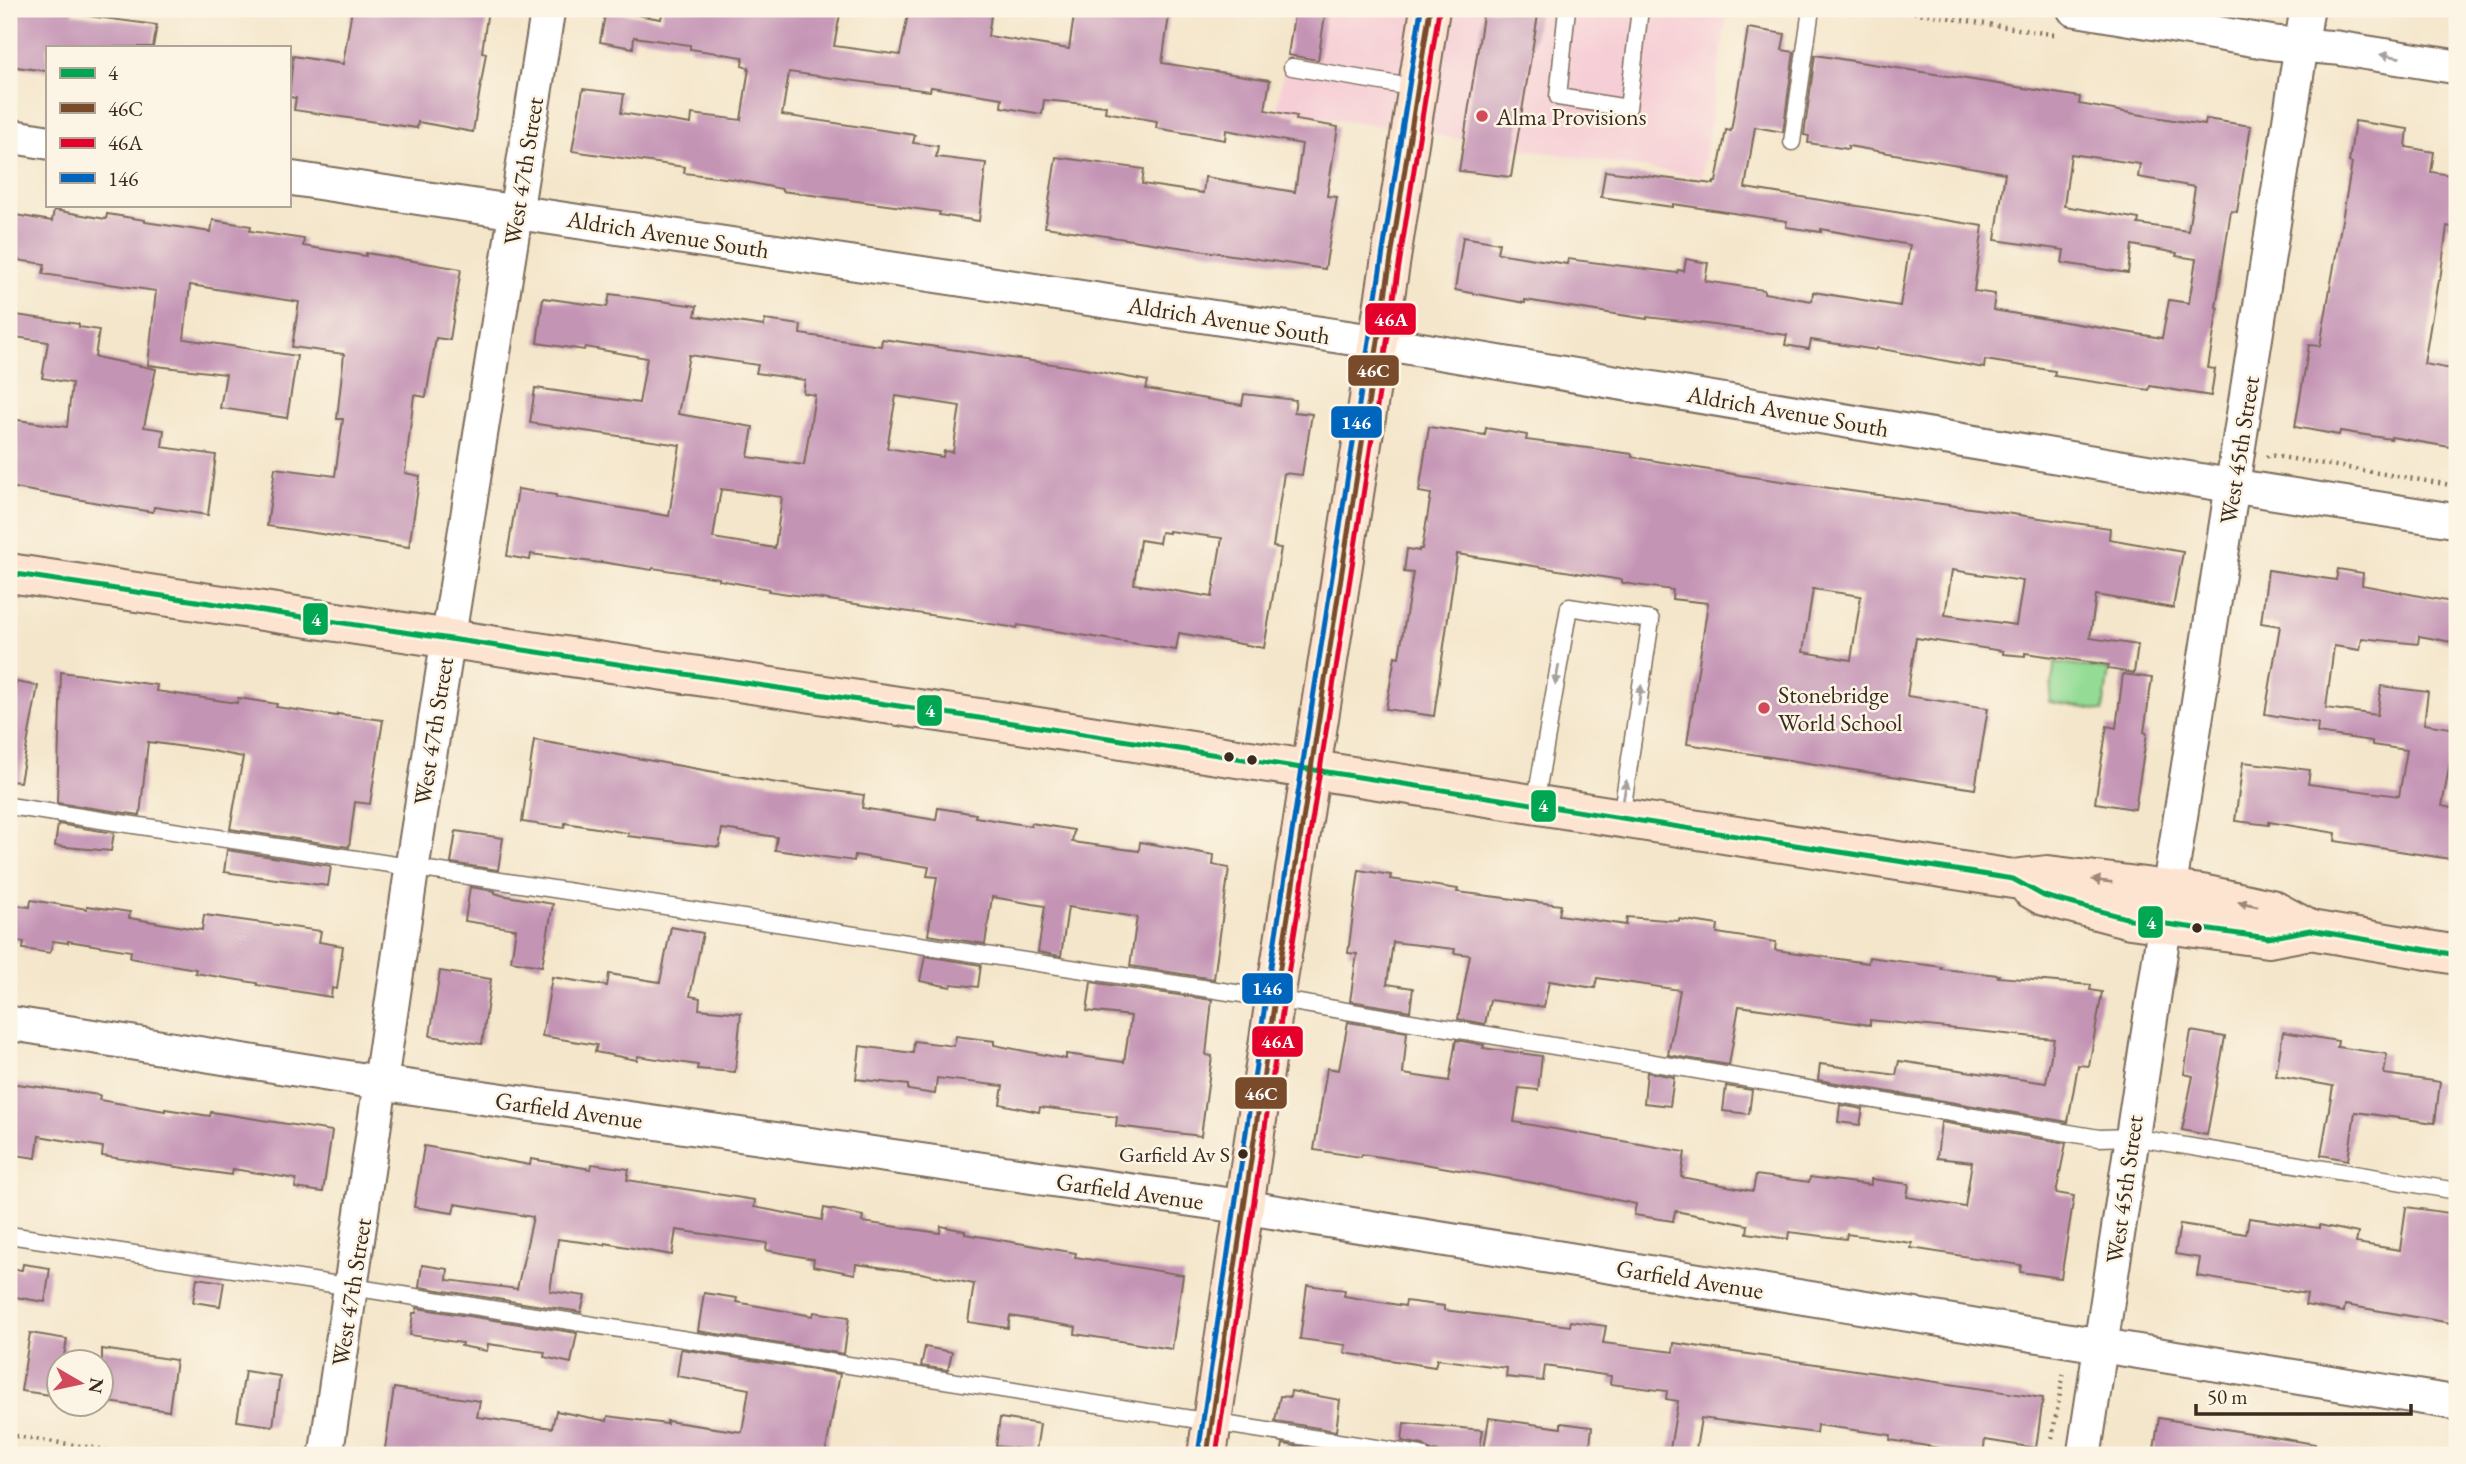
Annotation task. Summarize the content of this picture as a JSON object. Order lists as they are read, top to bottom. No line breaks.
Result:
{"streets":{"street":["West 47th Street","Aldrich Avenue South","West 45th Street","Garfield Avenue"]},"crossings":[["West 47th Street","Aldrich Avenue South"],["West 47th Street","Garfield Avenue"],["Aldrich Avenue South","West 45th Street"],["West 45th Street","Garfield Avenue"]],"places":["Alma Provisions","Stonebridge World School","Garfield Av S"],"lines":["transit line 46C","transit line 146","transit line 46A","transit line 4"],"legend":["4","46C","46A","146"],"scale_bar":"50 m","north":"right"}
